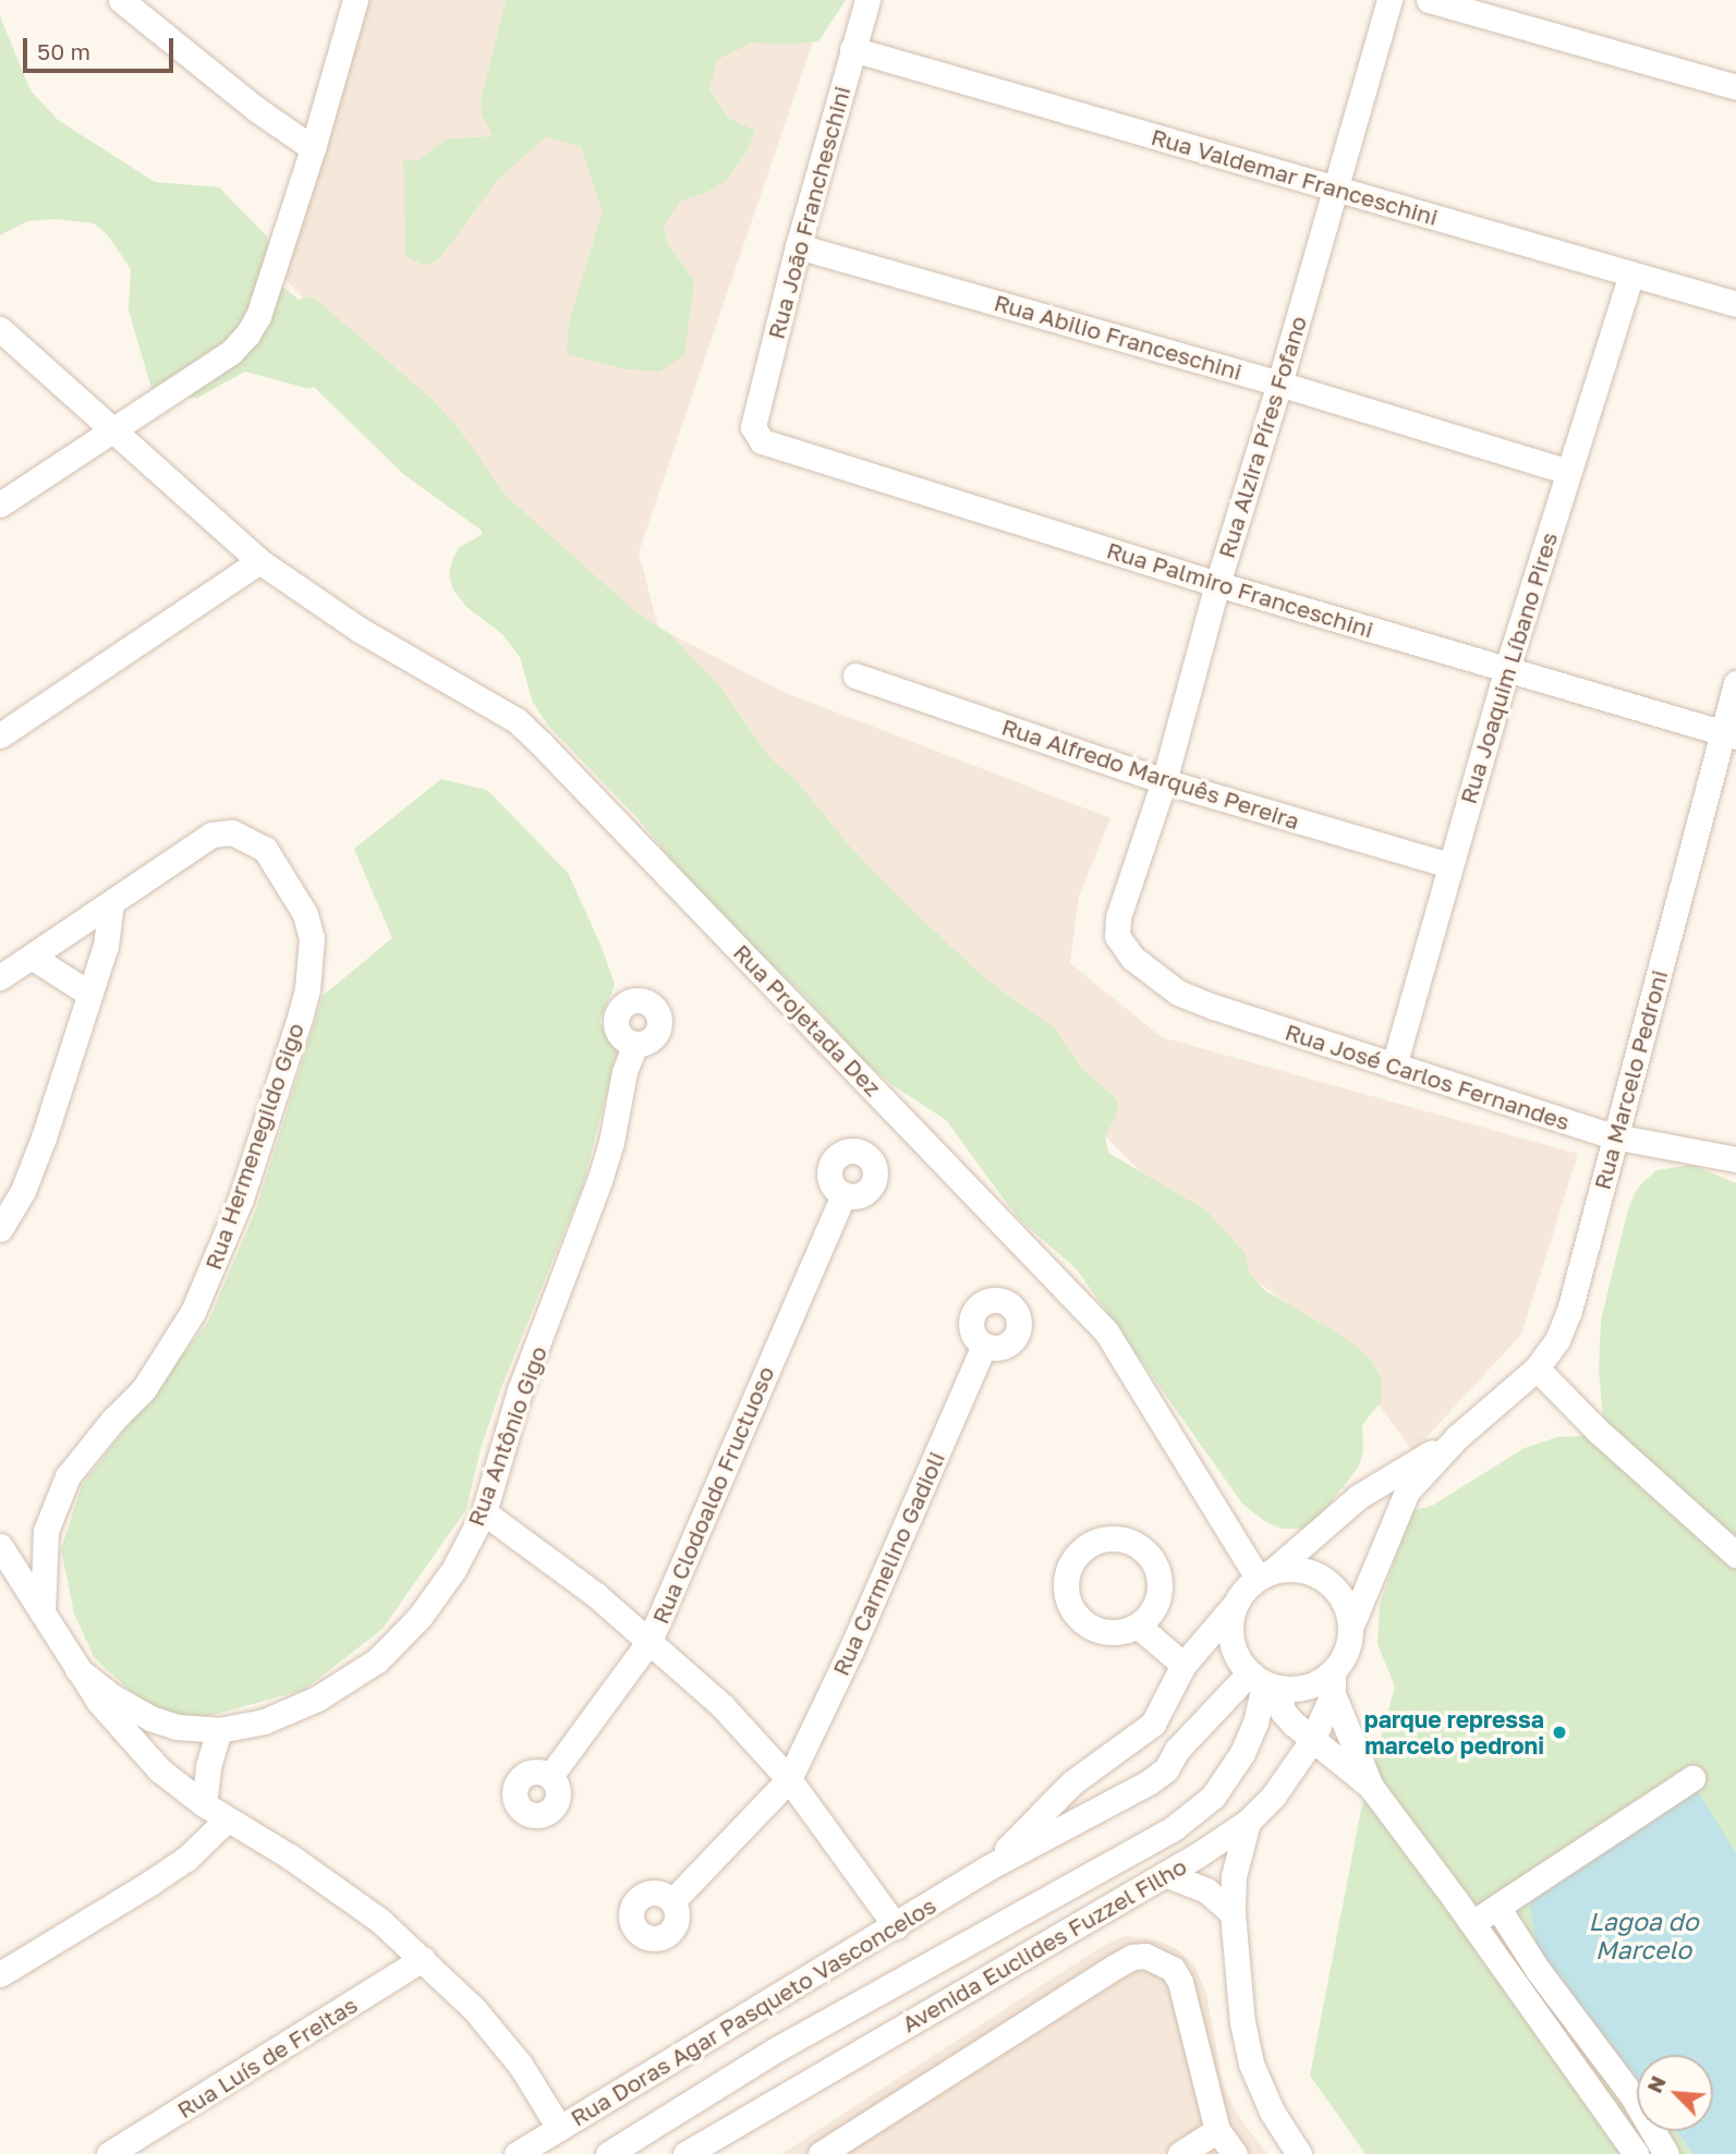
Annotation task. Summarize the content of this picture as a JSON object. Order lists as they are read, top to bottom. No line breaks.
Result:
{"streets":{"street":["Rua Valdemar Franceschini","Rua João Francheschini","Rua Abilio Franceschini","Rua Alzira Píres Fofano","Rua Palmiro Franceschini","Rua Joaquim Líbano Pires","Rua Alfredo Marquês Pereira","Rua Projetada Dez","Rua José Carlos Fernandes","Rua Marcelo Pedroni","Rua Hermenegildo Gigo","Rua Antônio Gigo","Rua Clodoaldo Fructuoso","Rua Carmelino Gadioli","Avenida Euclides Fuzzel Filho","Rua Doras Agar Pasqueto Vasconcelos","Rua Luís de Freitas"]},"crossings":[["Rua Valdemar Franceschini","Rua João Francheschini"],["Rua Valdemar Franceschini","Rua Alzira Píres Fofano"],["Rua Valdemar Franceschini","Rua Joaquim Líbano Pires"],["Rua João Francheschini","Rua Abilio Franceschini"],["Rua João Francheschini","Rua Palmiro Franceschini"],["Rua Abilio Franceschini","Rua Alzira Píres Fofano"],["Rua Abilio Franceschini","Rua Joaquim Líbano Pires"],["Rua Alzira Píres Fofano","Rua Palmiro Franceschini"],["Rua Alzira Píres Fofano","Rua Alfredo Marquês Pereira"],["Rua Alzira Píres Fofano","Rua José Carlos Fernandes"],["Rua Palmiro Franceschini","Rua Joaquim Líbano Pires"],["Rua Palmiro Franceschini","Rua Marcelo Pedroni"],["Rua Joaquim Líbano Pires","Rua Alfredo Marquês Pereira"],["Rua Joaquim Líbano Pires","Rua José Carlos Fernandes"],["Rua Projetada Dez","Rua Marcelo Pedroni"],["Rua Projetada Dez","Avenida Euclides Fuzzel Filho"],["Rua Projetada Dez","Rua Doras Agar Pasqueto Vasconcelos"],["Rua José Carlos Fernandes","Rua Marcelo Pedroni"],["Rua Marcelo Pedroni","Avenida Euclides Fuzzel Filho"],["Rua Marcelo Pedroni","Rua Doras Agar Pasqueto Vasconcelos"],["Rua Hermenegildo Gigo","Rua Antônio Gigo"],["Rua Antônio Gigo","Rua Doras Agar Pasqueto Vasconcelos"],["Rua Antônio Gigo","Rua Luís de Freitas"],["Avenida Euclides Fuzzel Filho","Rua Doras Agar Pasqueto Vasconcelos"]],"water":["Lagoa do Marcelo"],"places":["parque repressa marcelo pedroni"],"scale_bar":"50 m","north":"top left"}
